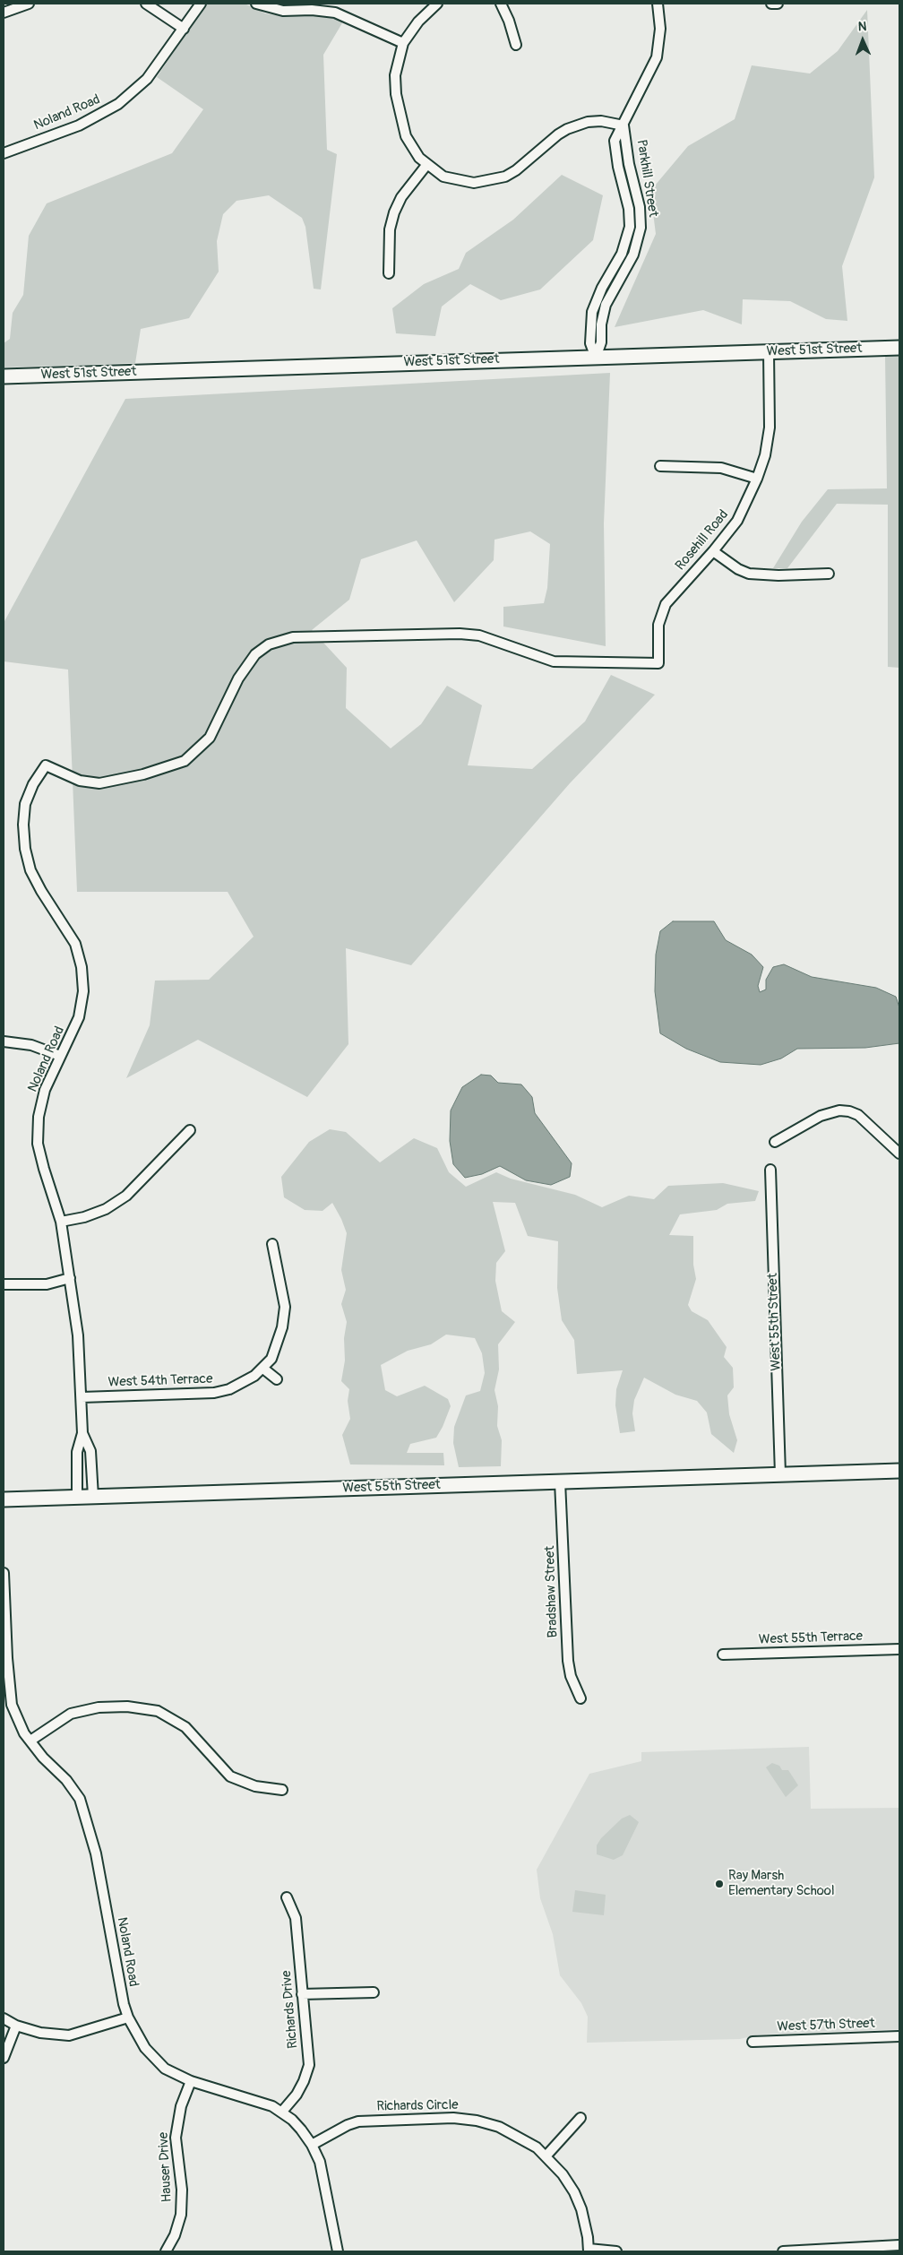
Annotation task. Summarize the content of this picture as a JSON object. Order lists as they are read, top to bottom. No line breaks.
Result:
{"streets":{"street":["Noland Road","Parkhill Street","West 51st Street","Rosehill Road","West 55th Street","West 54th Terrace","Bradshaw Street","West 55th Terrace","Richards Drive","West 57th Street","Richards Circle","Hauser Drive"]},"crossings":[["Noland Road","Rosehill Road"],["Noland Road","West 55th Street"],["Noland Road","West 54th Terrace"],["Noland Road","Richards Drive"],["Noland Road","Richards Circle"],["Noland Road","Hauser Drive"],["Parkhill Street","West 51st Street"],["West 51st Street","Rosehill Road"],["West 55th Street","Bradshaw Street"]],"places":["Ray Marsh Elementary School"],"north":"top"}
